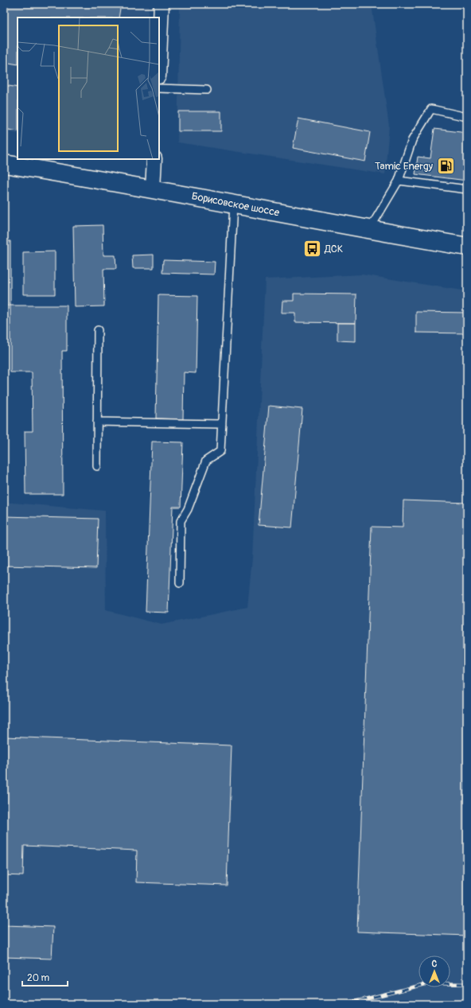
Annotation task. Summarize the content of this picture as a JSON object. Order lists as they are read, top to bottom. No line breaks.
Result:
{"streets":{"main road":["Борисовское шоссе"]},"places":{"fuel station":["Tamic Energy"],"bus stop":["ДСК"]},"scale_bar":"20 m","north":"top"}
